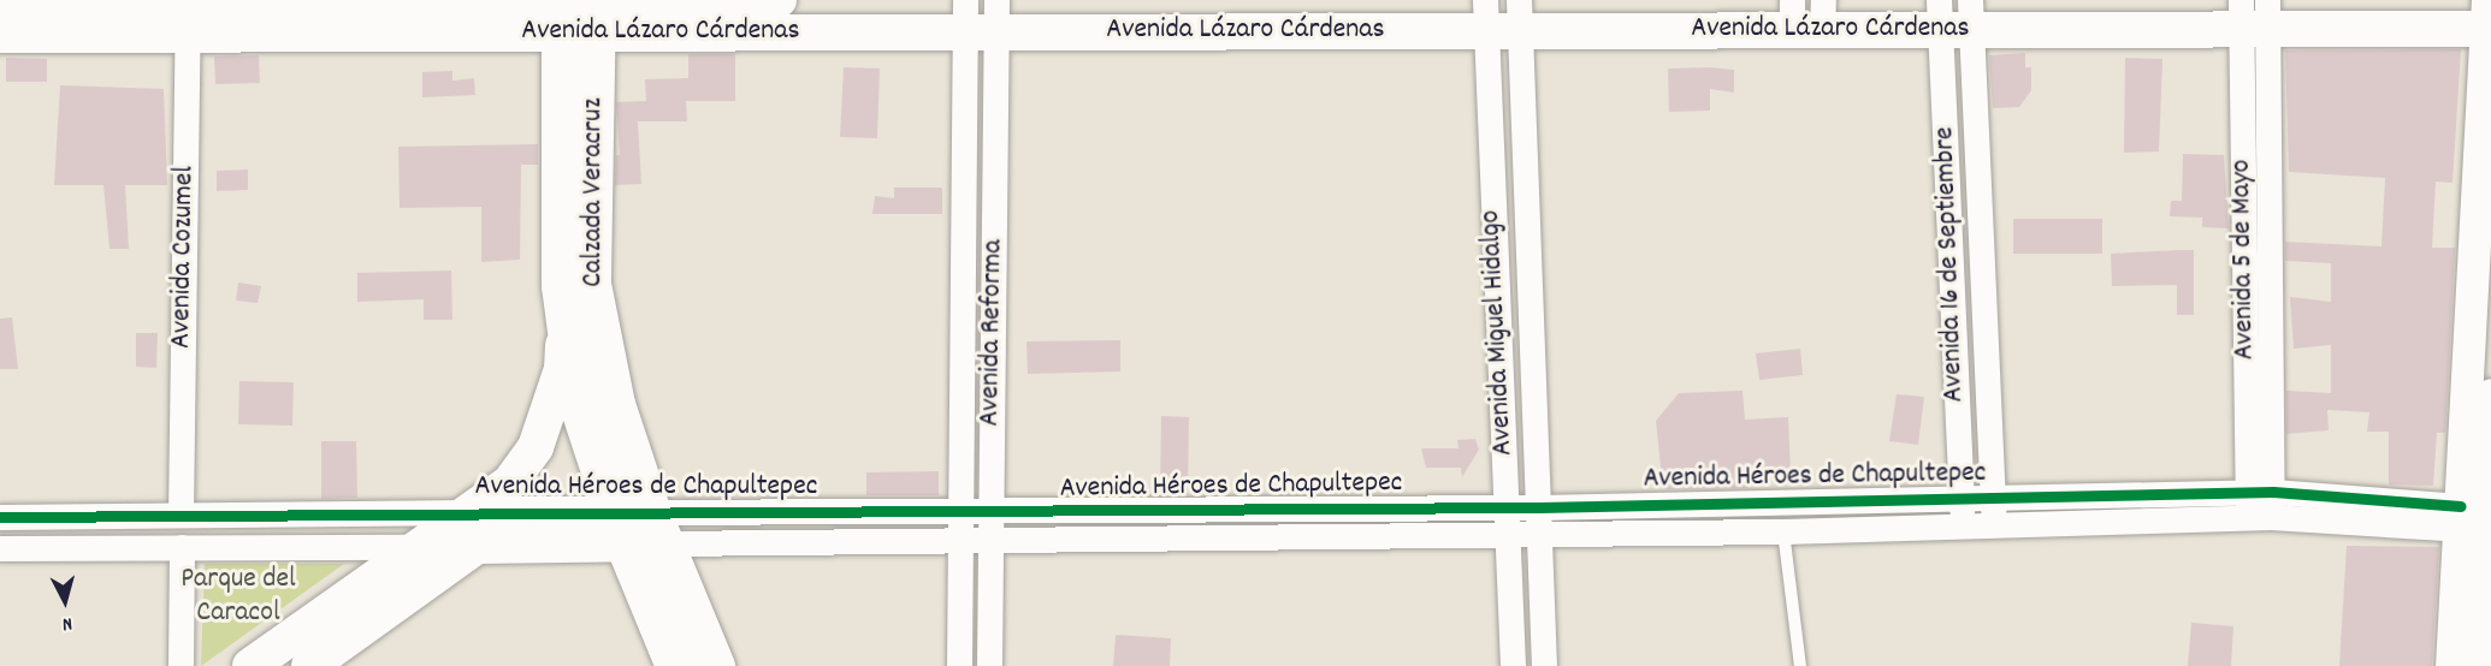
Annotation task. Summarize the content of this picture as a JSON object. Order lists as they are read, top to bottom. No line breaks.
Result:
{"streets":{"main road":["Avenida Lázaro Cárdenas","Calzada Veracruz","Avenida Héroes de Chapultepec"],"street":["Avenida Cozumel","Avenida 5 de Mayo","Avenida 16 de Septiembre","Avenida Reforma","Avenida Miguel Hidalgo"]},"crossings":[["Avenida Lázaro Cárdenas","Calzada Veracruz"],["Avenida Lázaro Cárdenas","Avenida Cozumel"],["Avenida Lázaro Cárdenas","Avenida 5 de Mayo"],["Avenida Lázaro Cárdenas","Avenida 16 de Septiembre"],["Avenida Lázaro Cárdenas","Avenida Reforma"],["Avenida Lázaro Cárdenas","Avenida Miguel Hidalgo"],["Calzada Veracruz","Avenida Héroes de Chapultepec"],["Avenida Cozumel","Avenida Héroes de Chapultepec"],["Avenida 5 de Mayo","Avenida Héroes de Chapultepec"],["Avenida 16 de Septiembre","Avenida Héroes de Chapultepec"],["Avenida Reforma","Avenida Héroes de Chapultepec"],["Avenida Miguel Hidalgo","Avenida Héroes de Chapultepec"]],"parks":["Parque del Caracol"],"north":"bottom"}
